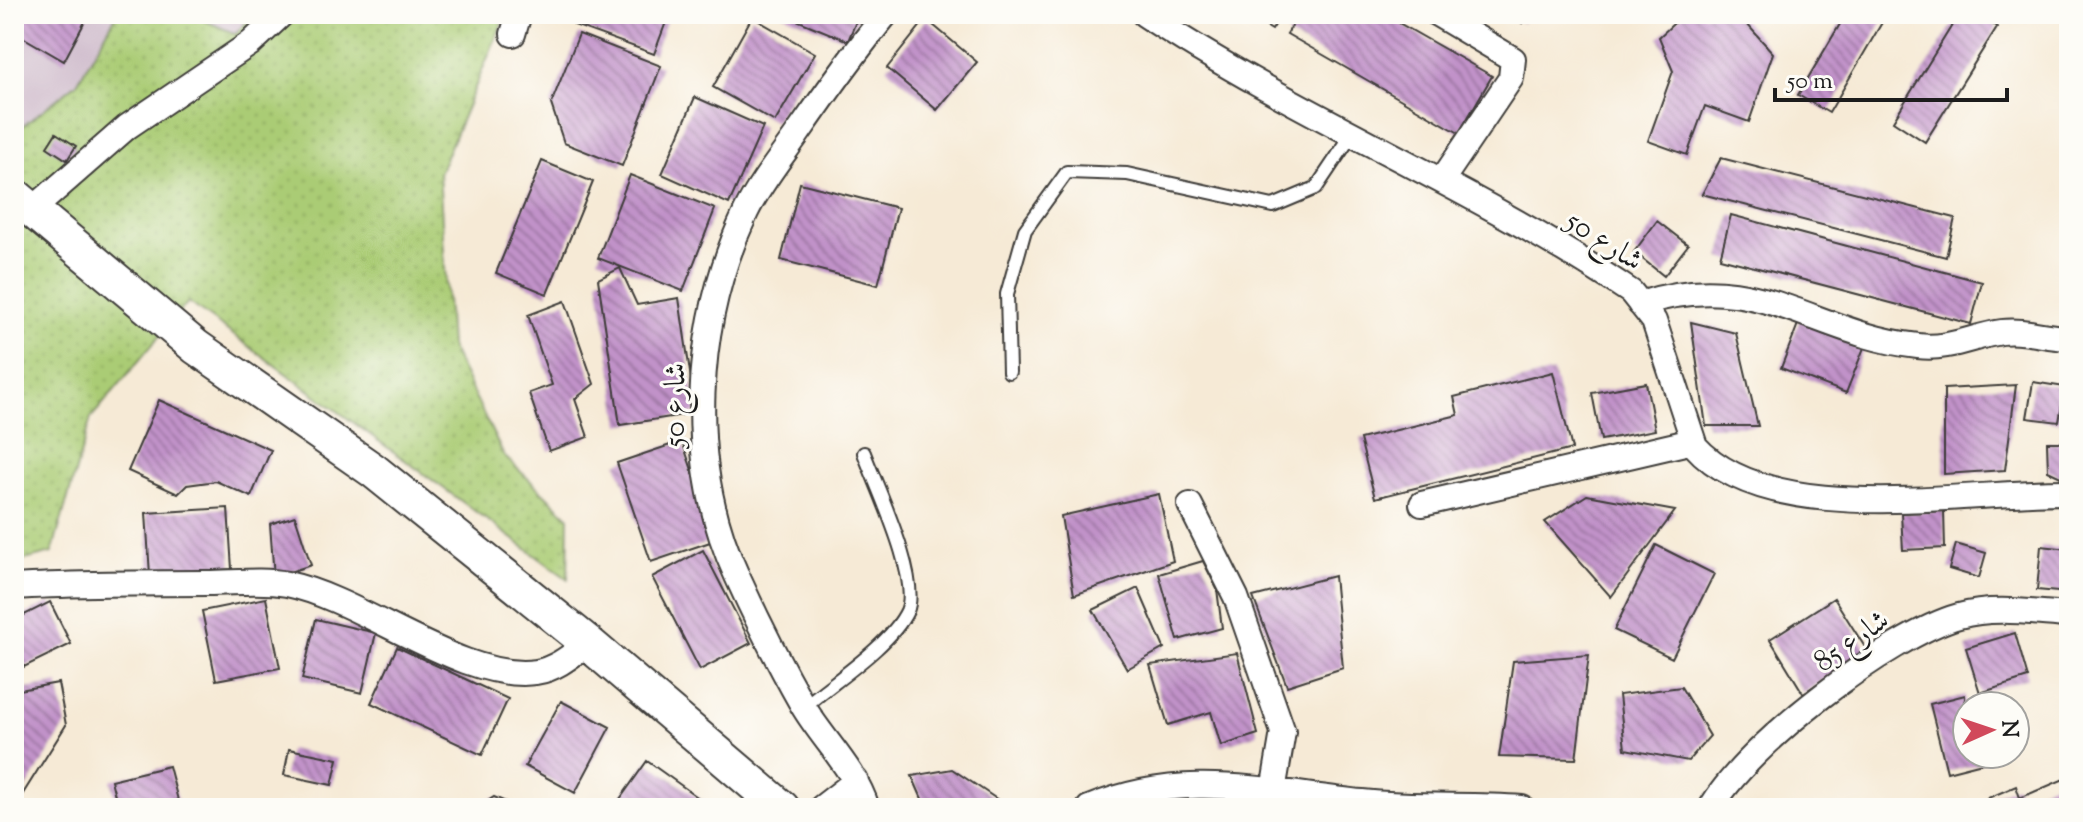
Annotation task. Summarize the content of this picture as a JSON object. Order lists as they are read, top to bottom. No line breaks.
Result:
{"streets":{"street":["شارع 50","شارع 85"]},"scale_bar":"50 m","north":"right"}
